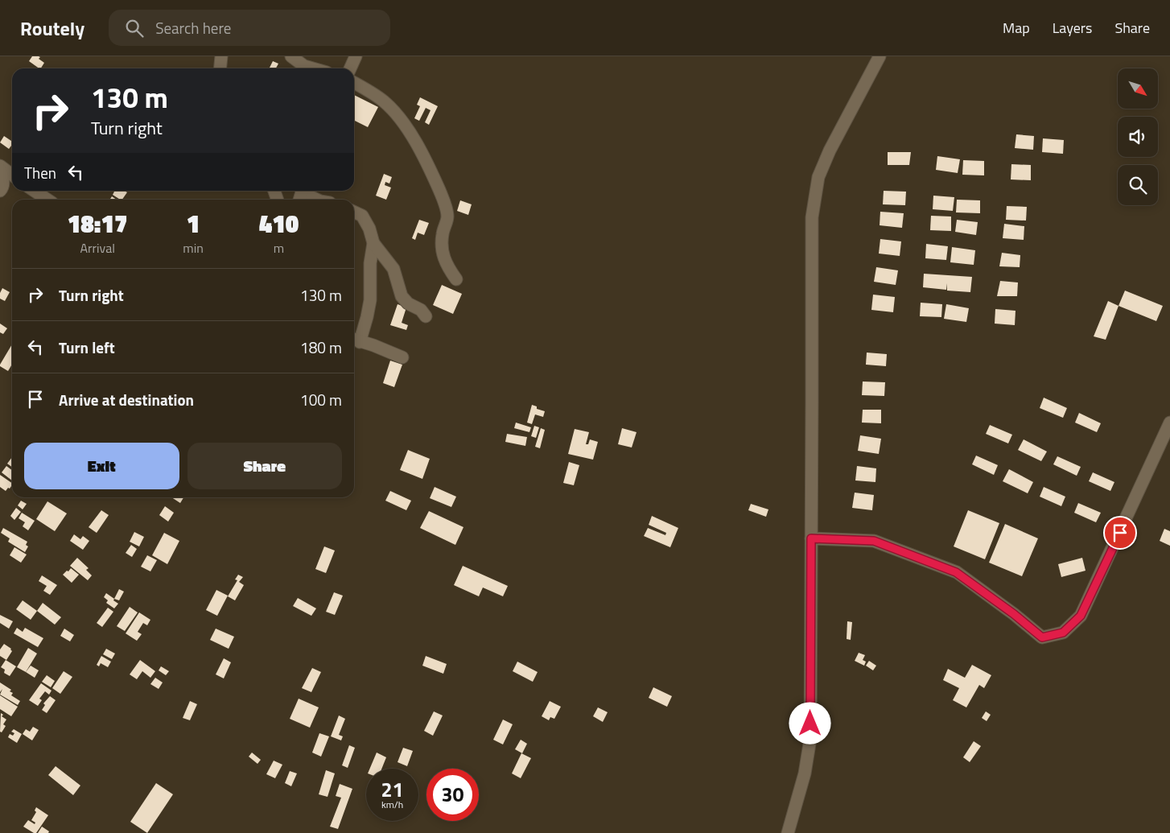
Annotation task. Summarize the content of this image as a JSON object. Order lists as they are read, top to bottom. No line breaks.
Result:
{"north":"bottom right","page":{"header":"Routely","search":"Search here","nav":["Map","Layers","Share"],"turn":["130 m","Turn right"],"then":"Then","eta":["18:17","Arrival","1","min","410","m"],"list":[{"name":"Turn right","value":"130 m"},{"name":"Turn left","value":"180 m"},{"name":"Arrive at destination","value":"100 m"}],"buttons":["Exit","Share"],"speed":"21 km/h","limit":"30"}}
